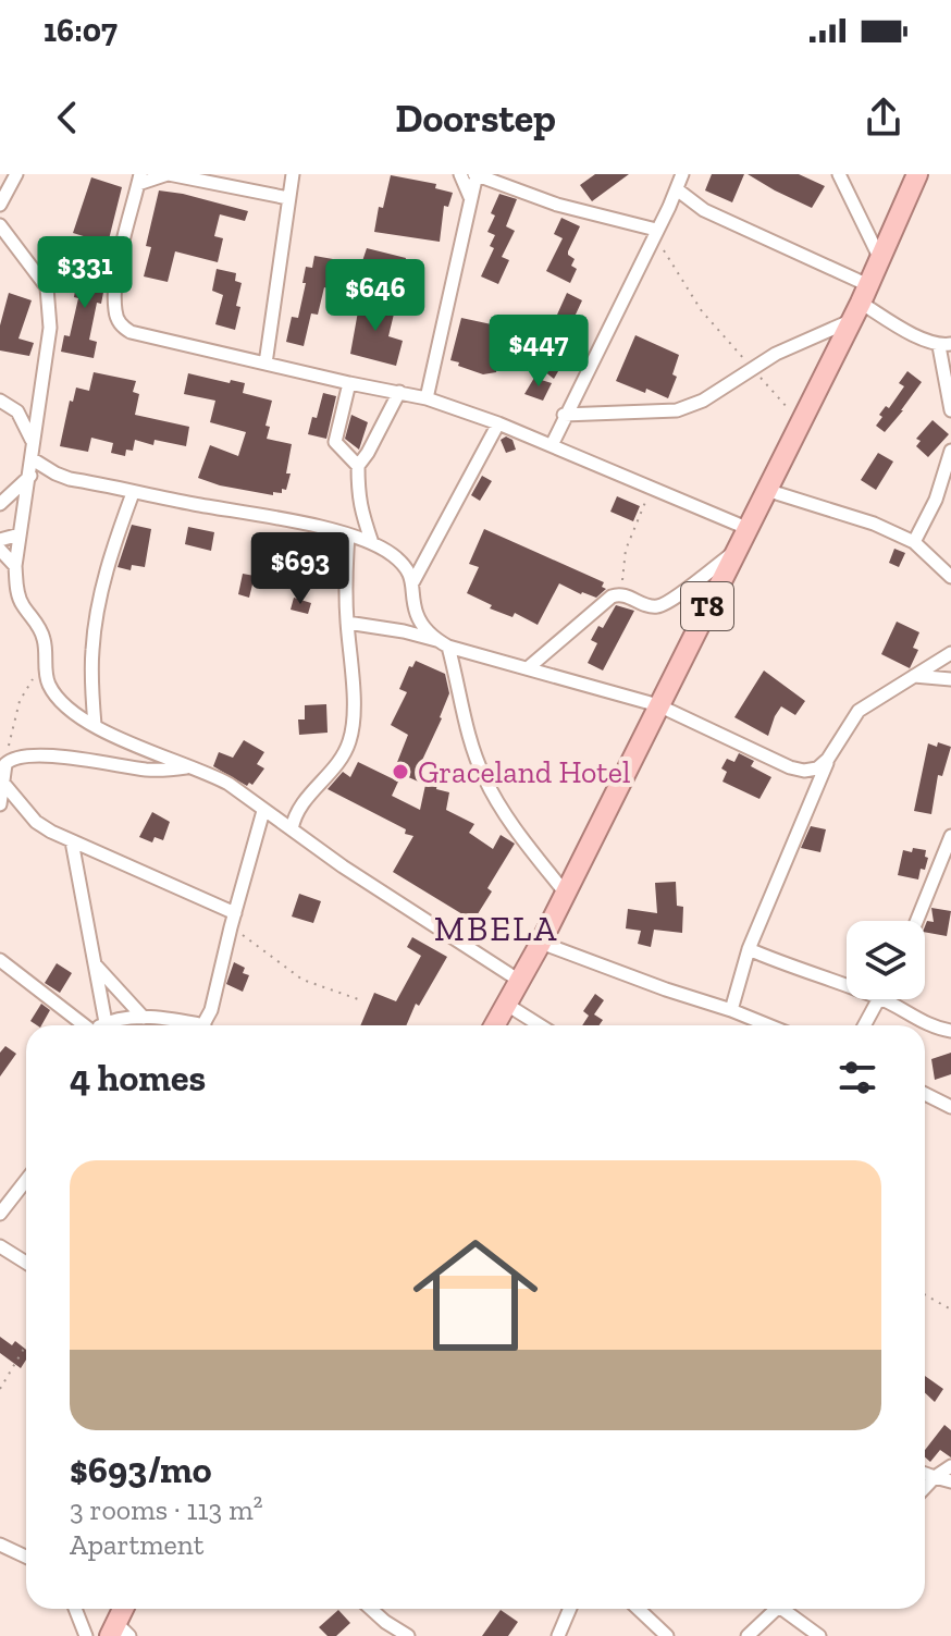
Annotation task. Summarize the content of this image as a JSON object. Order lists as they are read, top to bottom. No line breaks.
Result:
{"streets":{"highway":["T8"]},"districts":["MBELA"],"places":["Graceland Hotel"],"page":{"status":"16:07","header":"Doorstep","price":["$331","$646","$447","$693"],"heading":"4 homes","list":[{"name":"$693/mo","note":"3 rooms · 113 m² · Apartment"}]}}
